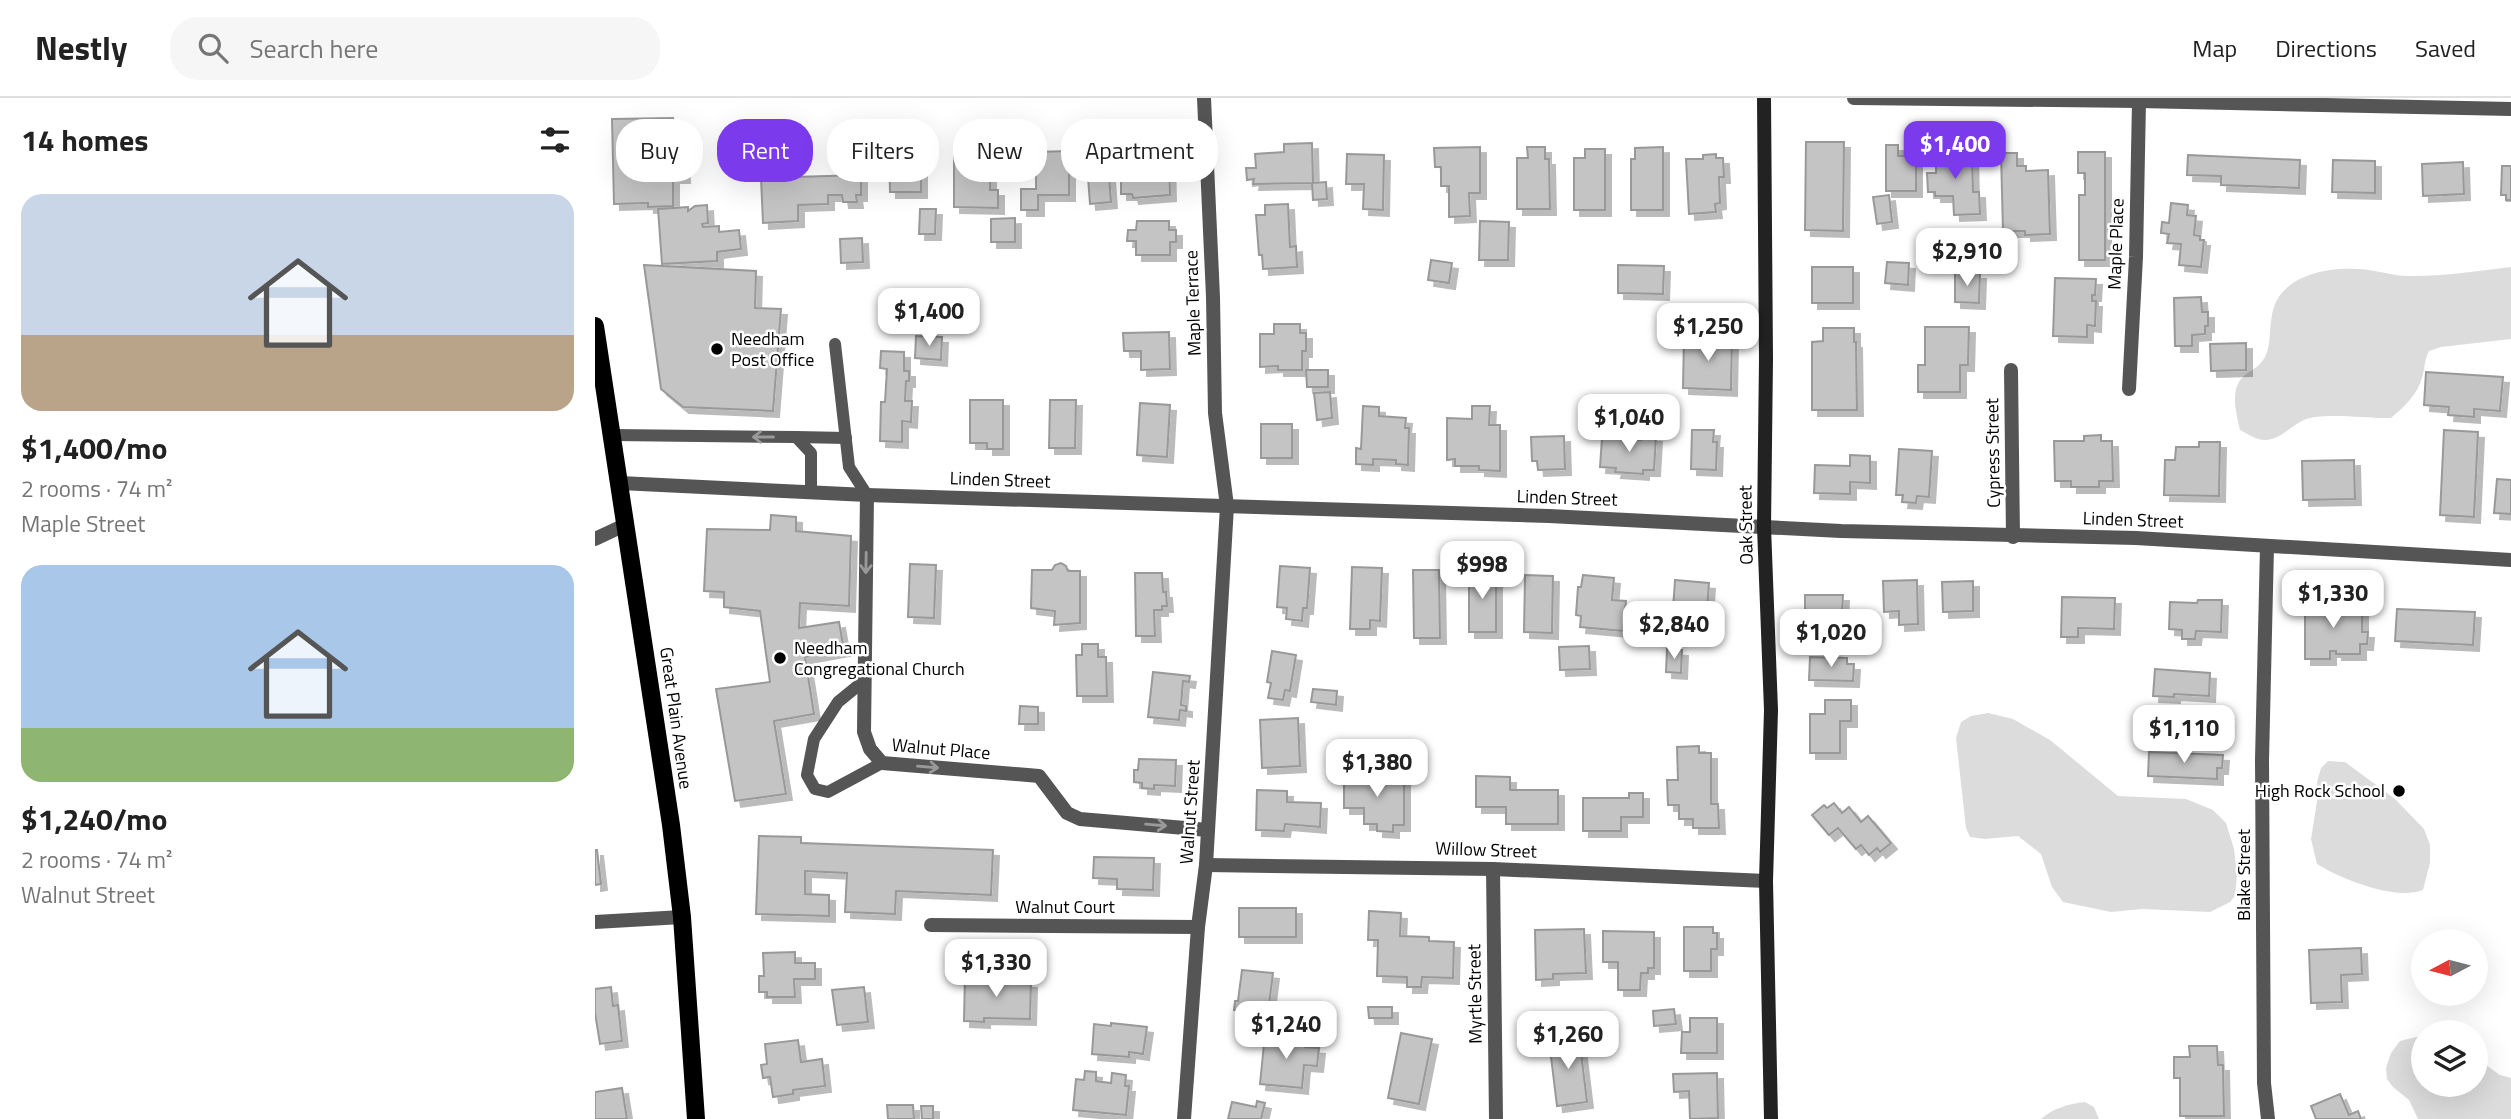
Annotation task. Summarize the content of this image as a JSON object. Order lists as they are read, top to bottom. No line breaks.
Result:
{"streets":{"main road":["Great Plain Avenue"],"street":["Maple Place","Maple Terrace","Cypress Street","Linden Street","Oak Street","Walnut Place","Walnut Street","Willow Street","Blake Street","Walnut Court","Myrtle Street"]},"crossings":[["Maple Terrace","Linden Street"],["Maple Terrace","Walnut Street"],["Cypress Street","Linden Street"],["Linden Street","Oak Street"],["Linden Street","Great Plain Avenue"],["Linden Street","Walnut Place"],["Linden Street","Walnut Street"],["Linden Street","Blake Street"],["Oak Street","Willow Street"],["Walnut Place","Walnut Street"],["Walnut Street","Willow Street"],["Walnut Street","Walnut Court"],["Willow Street","Myrtle Street"]],"places":["Needham Post Office","Needham Congregational Church","High Rock School"],"north":"left","page":{"header":"Nestly","search":"Search here","nav":["Map","Directions","Saved"],"heading":"14 homes","chip":["Buy","Rent","Filters","New","Apartment"],"price":["$1,400","$2,910","$1,400","$1,250","$1,040","$998","$1,330","$2,840","$1,020","$1,110","$1,380","$1,330","$1,240","$1,260"],"list":[{"name":"$1,400/mo","note":"2 rooms · 74 m² · Maple Street"},{"name":"$1,240/mo","note":"2 rooms · 74 m² · Walnut Street"}]}}
